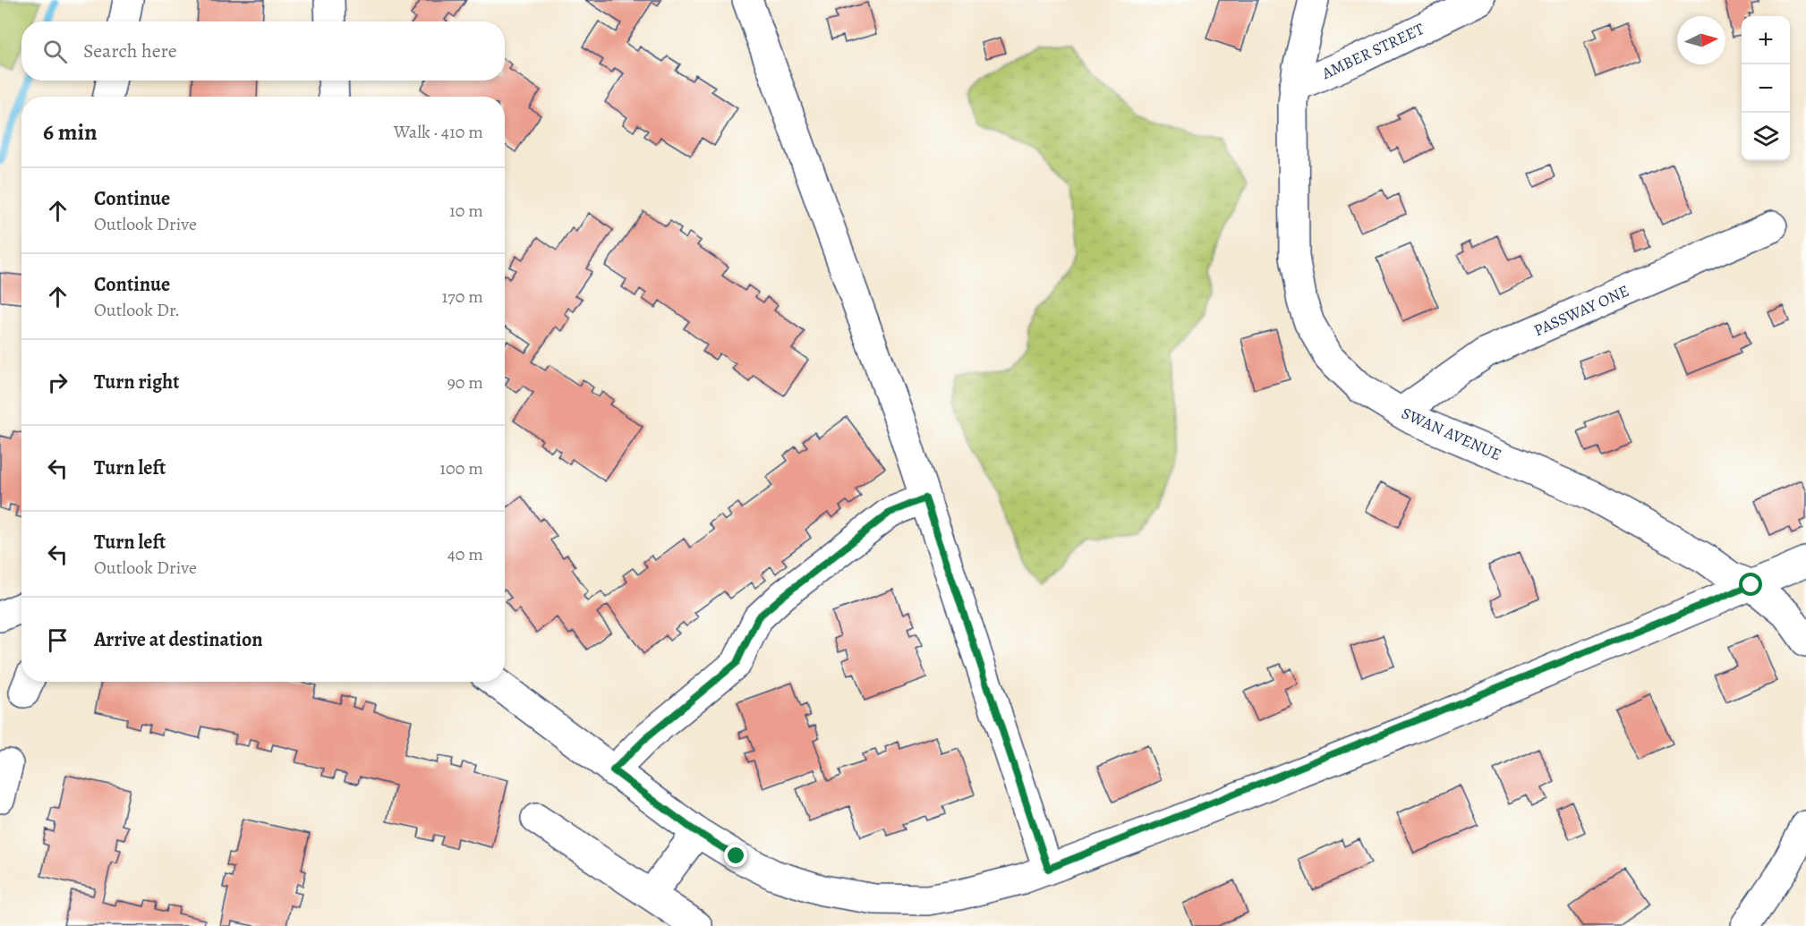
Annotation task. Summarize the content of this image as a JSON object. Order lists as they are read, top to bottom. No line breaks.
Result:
{"streets":{"street":["AMBER STREET","PASSWAY ONE","SWAN AVENUE"]},"crossings":[["AMBER STREET","SWAN AVENUE"],["PASSWAY ONE","SWAN AVENUE"]],"north":"right","page":{"map_buttons":["+","−"],"search":"Search here","heading":["6 min","Walk · 410 m"],"list":[["Continue","Outlook Drive","10 m"],["Continue","Outlook Dr.","170 m"],["Turn right","90 m"],["Turn left","100 m"],["Turn left","Outlook Drive","40 m"],"Arrive at destination"]}}
